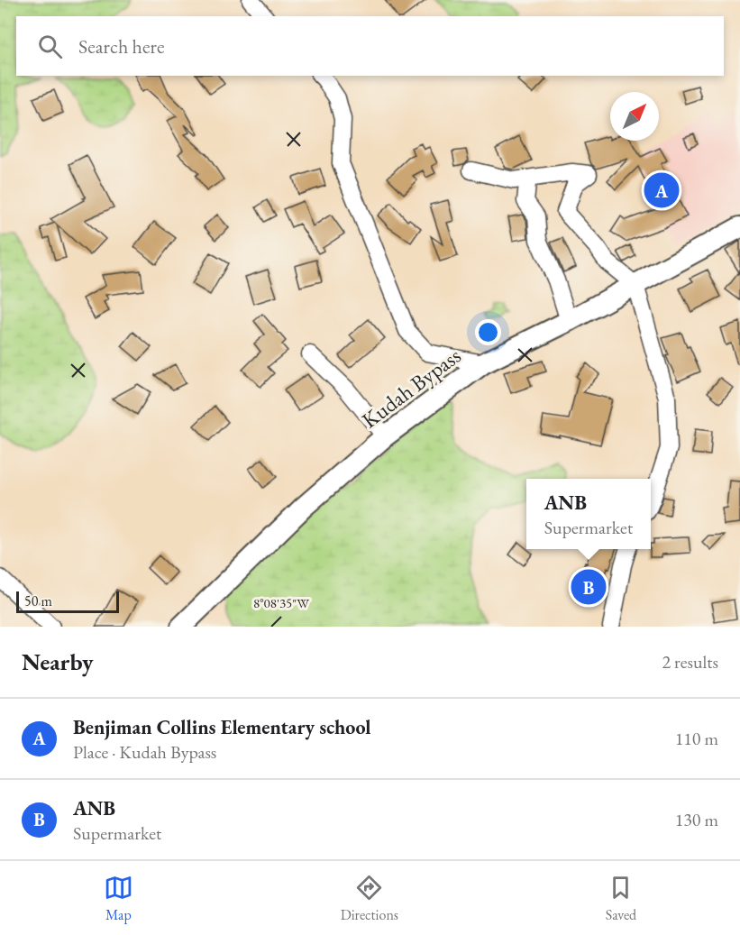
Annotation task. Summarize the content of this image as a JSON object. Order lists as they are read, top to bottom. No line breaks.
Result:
{"streets":{"street":["Kudah Bypass"]},"scale_bar":"50 m","north":"top right","page":{"search":"Search here","pins":["A","B"],"popup":["ANB","Supermarket"],"scale":"50 m","heading":["Nearby","2 results"],"list":[{"mark":"A","name":"Benjiman Collins Elementary school","note":"Place · Kudah Bypass","value":"110 m"},{"mark":"B","name":"ANB","note":"Supermarket","value":"130 m"}],"nav":["Map","Directions","Saved"]},"coordinates":["8°08'35\"W"]}
